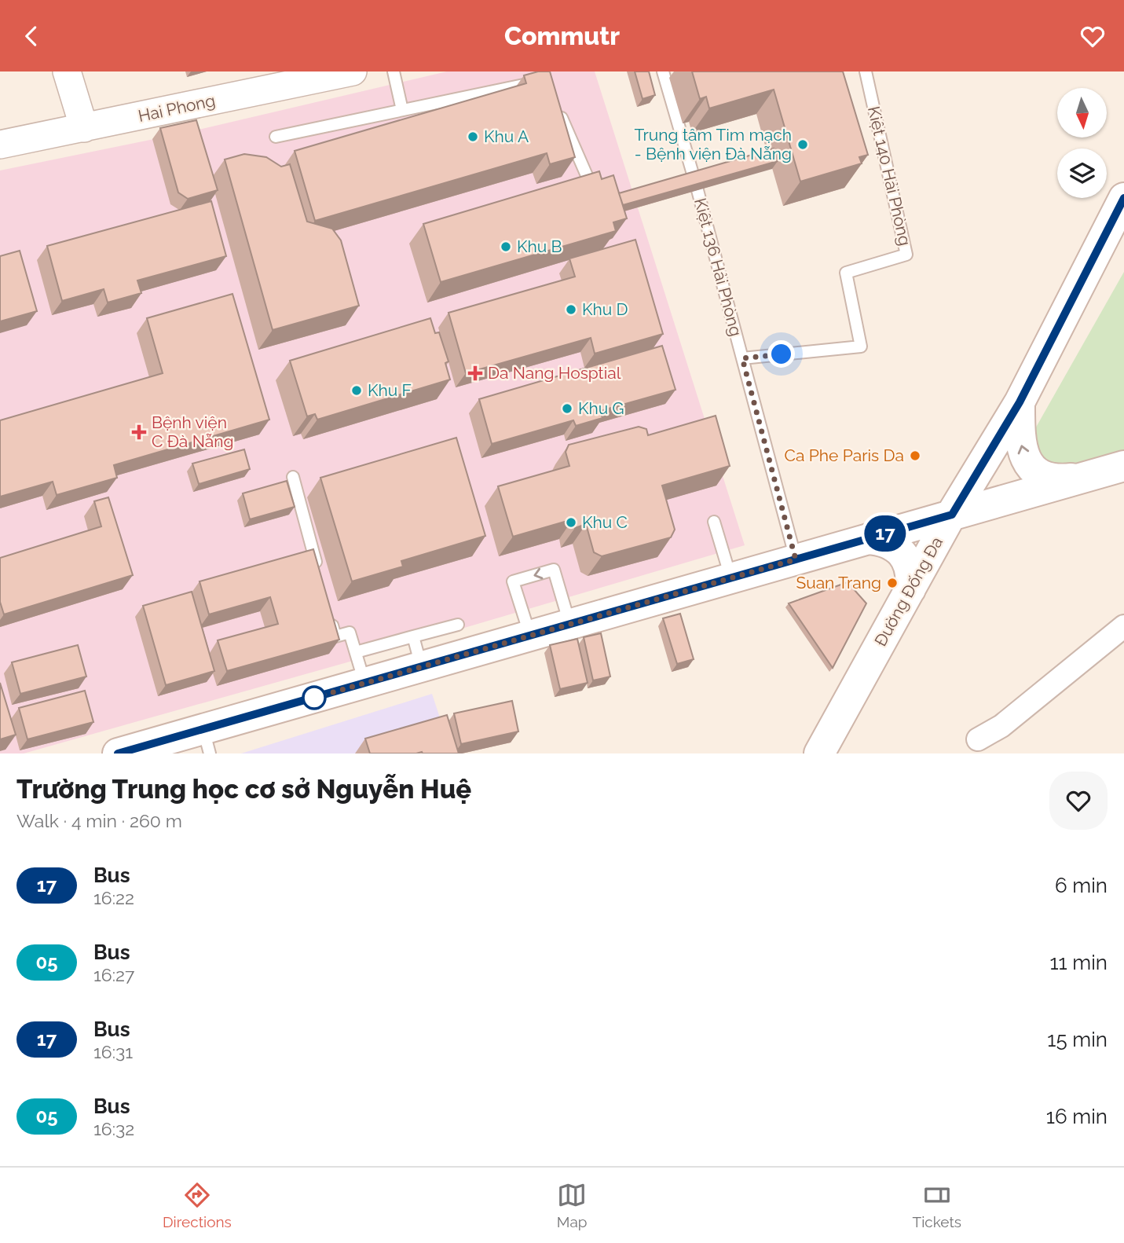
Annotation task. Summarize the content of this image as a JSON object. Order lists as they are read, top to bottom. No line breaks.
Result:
{"streets":{"main road":["Đường Đống Đa"],"street":["Hai Phong"],"lane":["Kiệt 140 Hải Phòng","Kiệt 136 Hải Phòng"]},"crossings":[["Kiệt 140 Hải Phòng","Kiệt 136 Hải Phòng"]],"places":{"other":["Khu A","Trung tâm Tim mạch - Bệnh viện Đà Nẵng","Khu B","Khu D","Khu F","Khu G","Ca Phe Paris Da","Khu C","Suan Trang"],"health":["Da Nang Hosptial","Bệnh viện C Đà Nẵng"]},"lines":["bus line 17"],"north":"bottom","page":{"header":"Commutr","on_map":"17","heading":["Trường Trung học cơ sở Nguyễn Huệ","Walk · 4 min · 260 m"],"list":[{"mark":"17","name":"Bus","note":"16:22","value":"6 min"},{"mark":"05","name":"Bus","note":"16:27","value":"11 min"},{"mark":"17","name":"Bus","note":"16:31","value":"15 min"},{"mark":"05","name":"Bus","note":"16:32","value":"16 min"}],"tabs":["Directions","Map","Tickets"]}}
